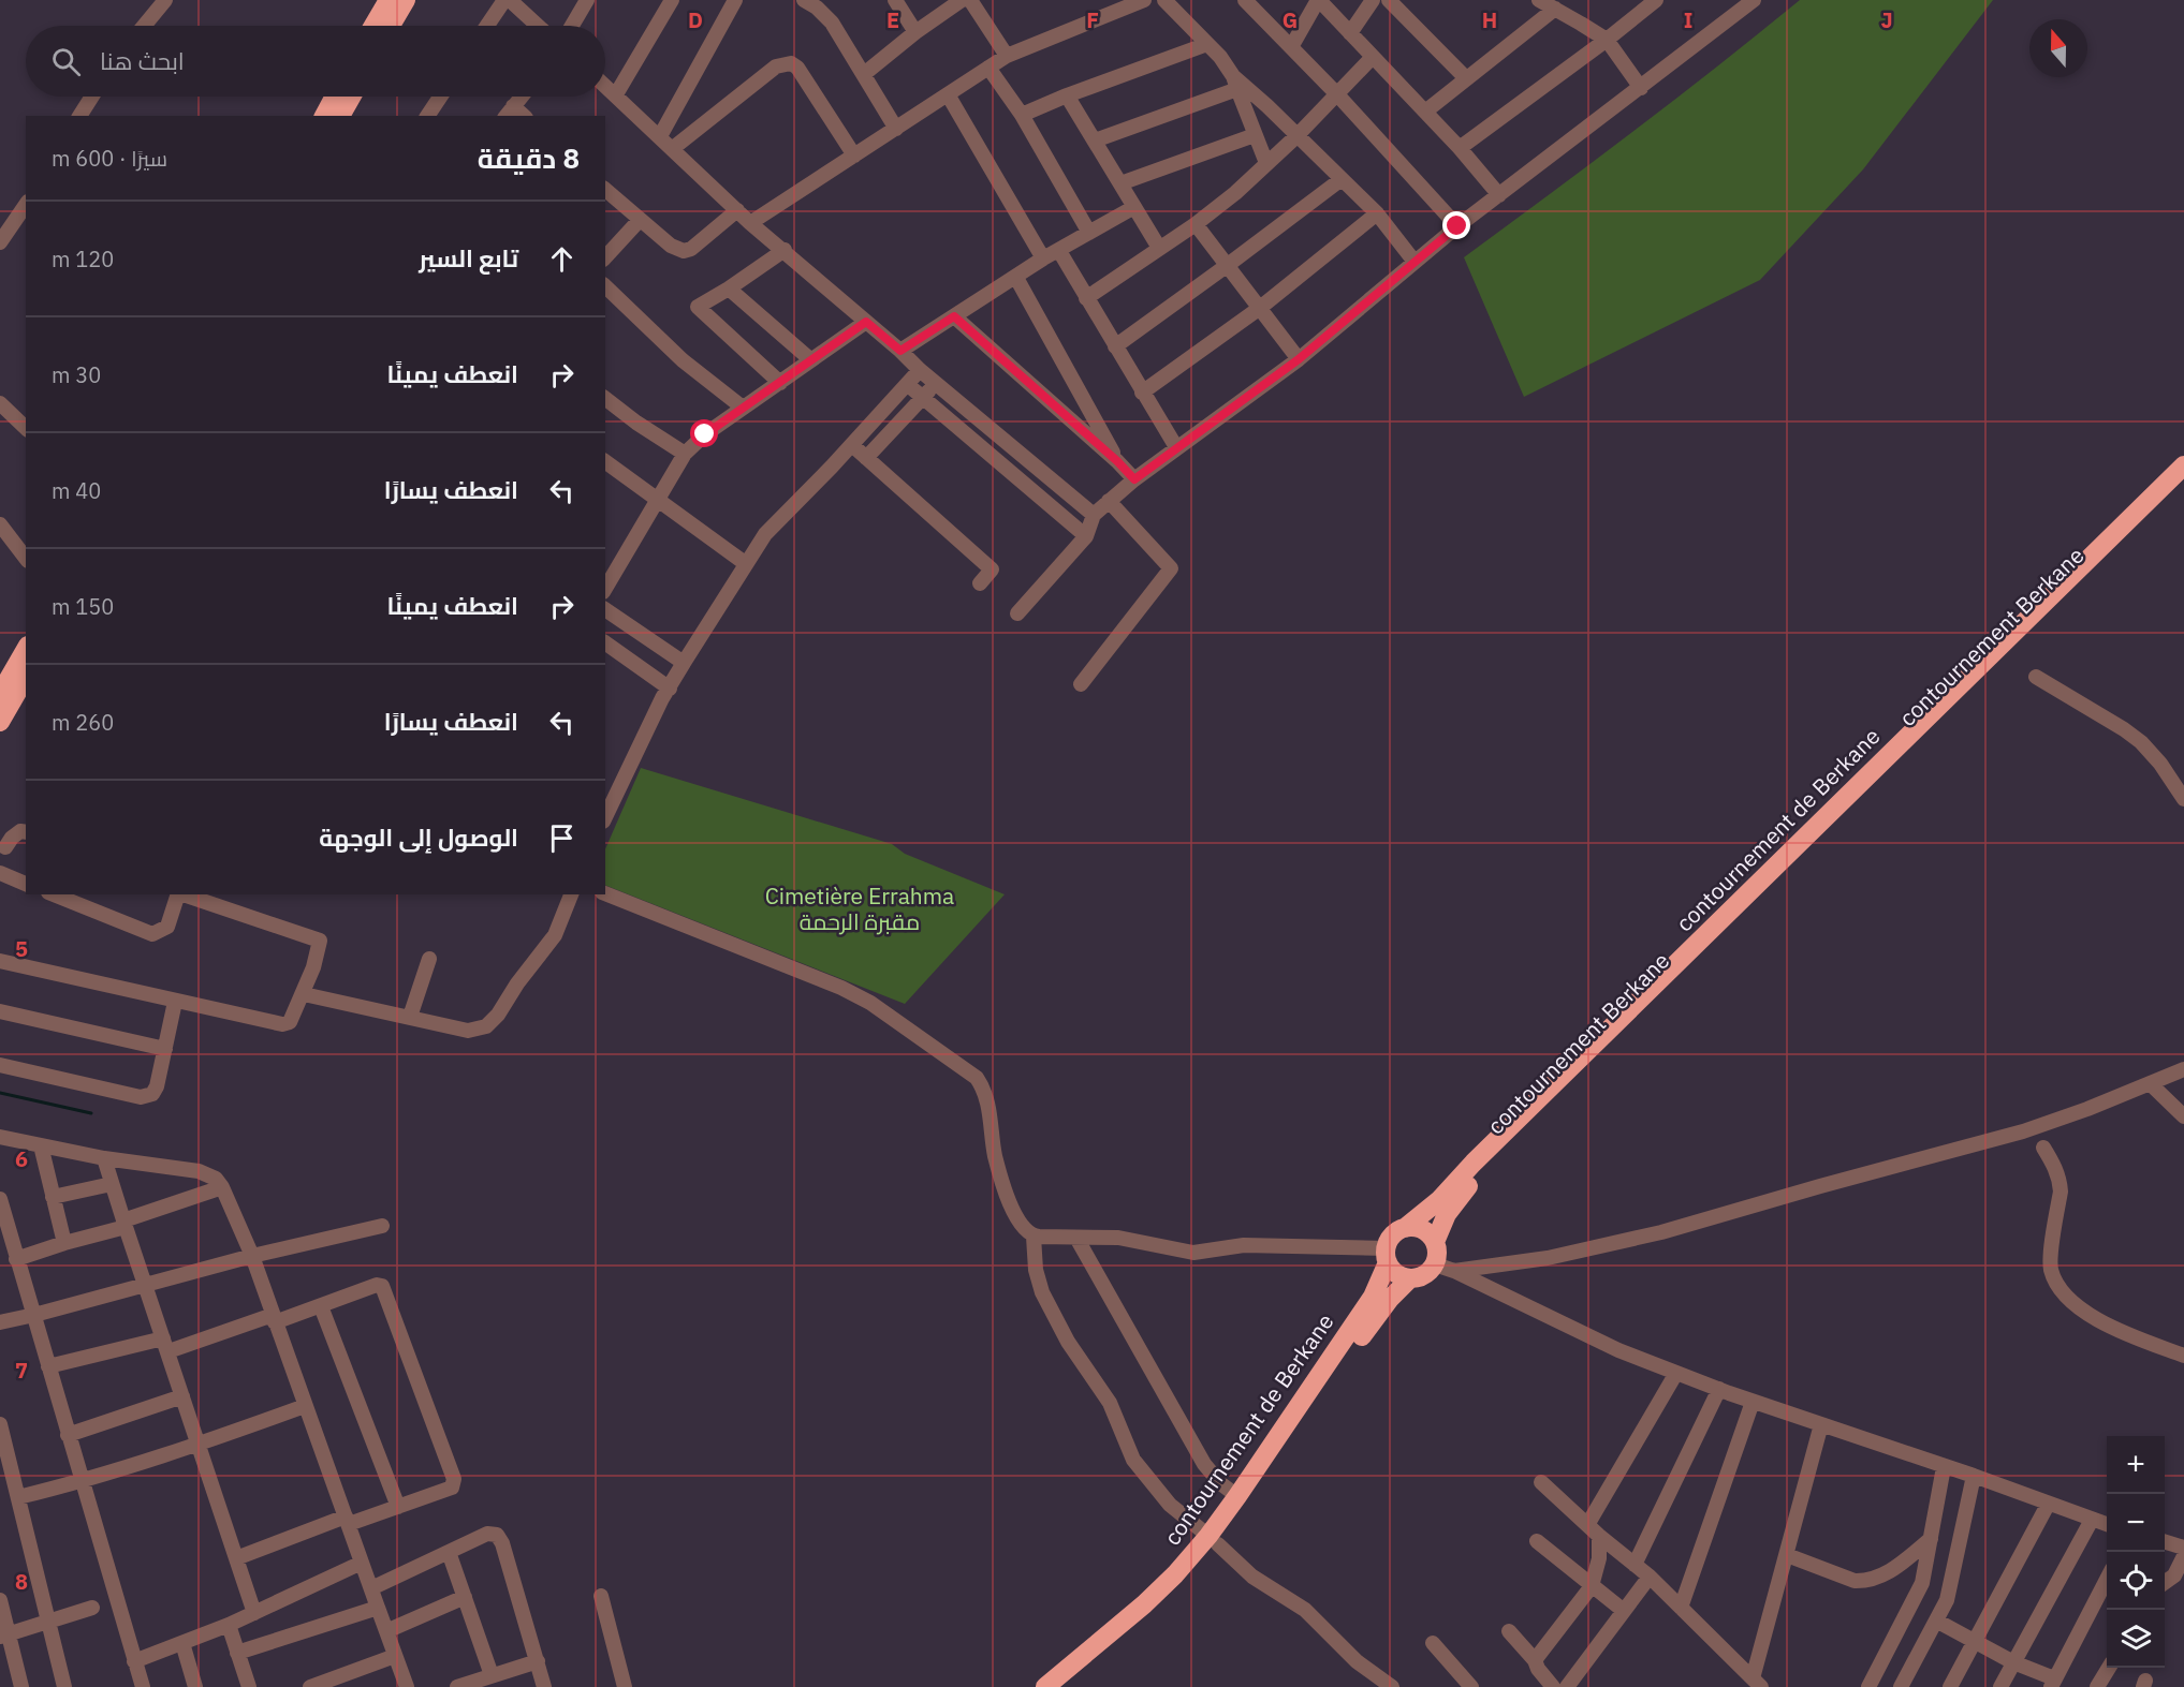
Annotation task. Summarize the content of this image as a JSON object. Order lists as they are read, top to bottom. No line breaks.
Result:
{"streets":{"highway":["contournement Berkane","contournement de Berkane"]},"crossings":[["contournement Berkane","contournement de Berkane"]],"parks":["Cimetière Errahma مقبرة الرحمة"],"north":"top","page":{"search":"ابحث هنا","heading":["8 دقيقة","سيرًا · 600 m"],"list":[["تابع السير","120 m"],["انعطف يمينًا","30 m"],["انعطف يسارًا","40 m"],["انعطف يمينًا","150 m"],["انعطف يسارًا","260 m"],"الوصول إلى الوجهة"],"map_buttons":["+","−"]},"grid":{"columns":["D","E","F","G","H","I","J"],"rows":["5","6","7","8"]}}
